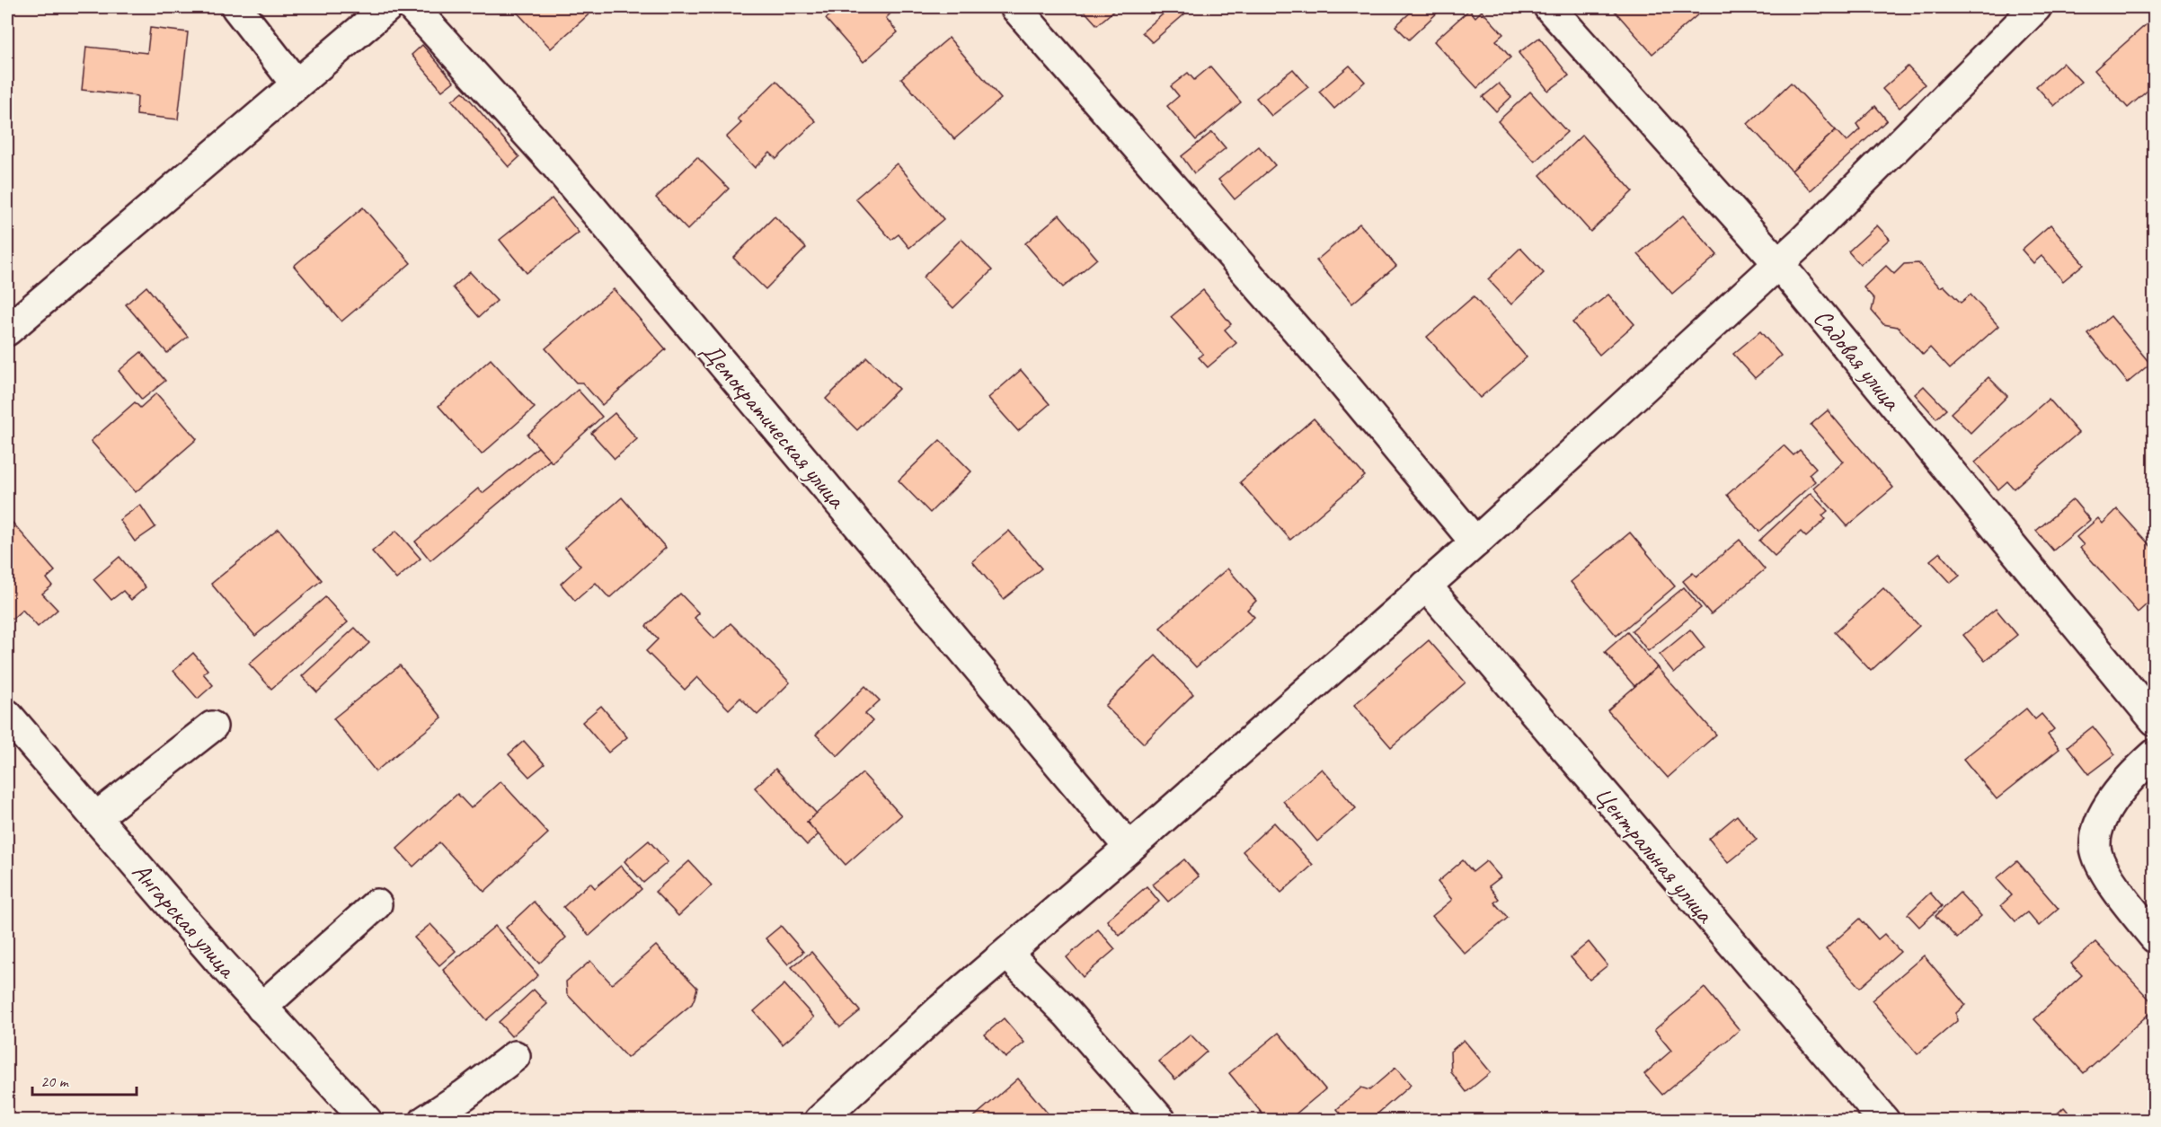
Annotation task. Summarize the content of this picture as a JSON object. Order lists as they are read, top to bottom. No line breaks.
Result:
{"streets":{"street":["Садовая улица","Демократическая улица","Центральная улица","Ангарская улица"]},"scale_bar":"20 m"}
